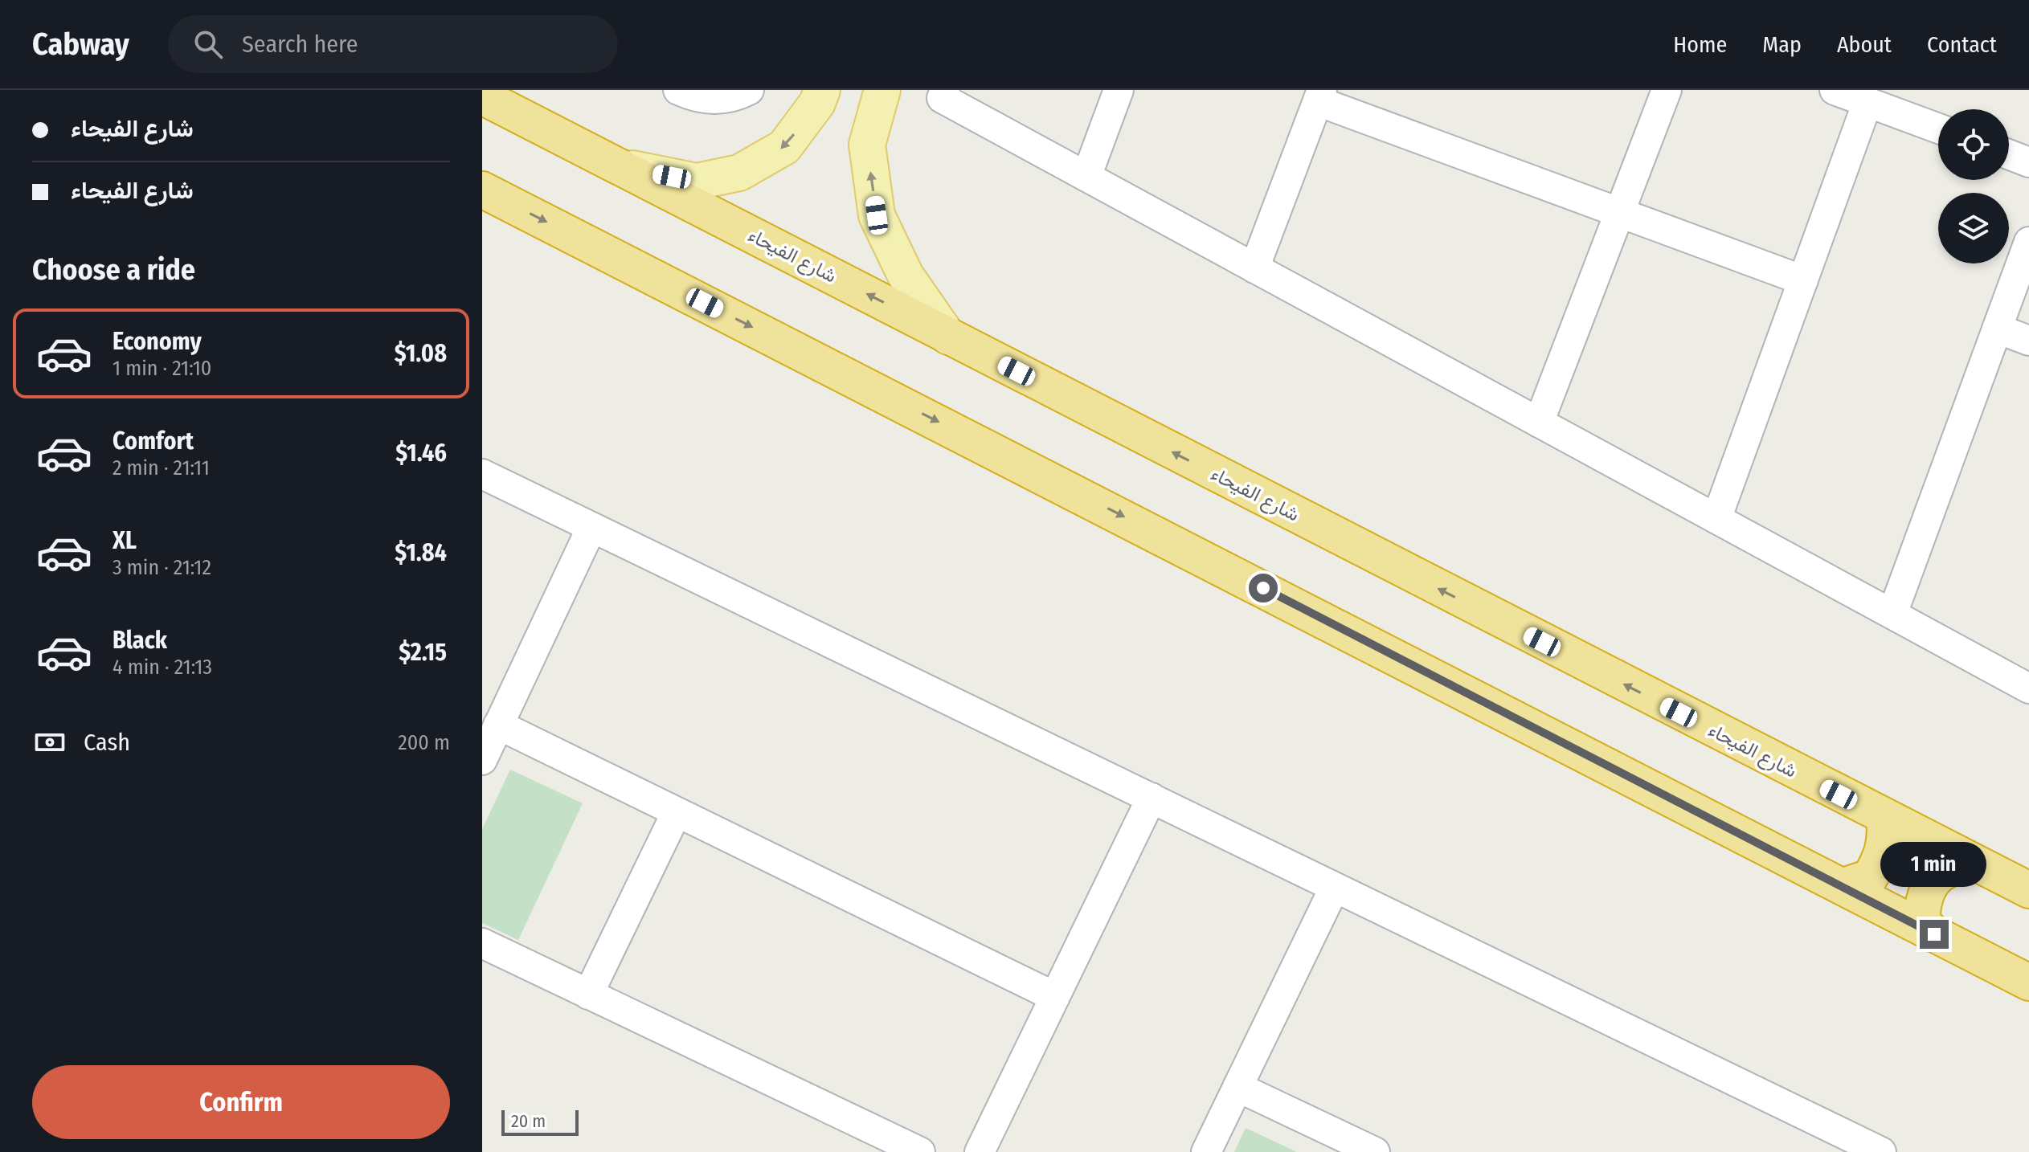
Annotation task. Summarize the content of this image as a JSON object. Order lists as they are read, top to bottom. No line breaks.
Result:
{"streets":{"highway":["شارع الفيحاء"]},"scale_bar":"20 m","page":{"header":"Cabway","search":"Search here","nav":["Home","Map","About","Contact"],"banner":["شارع الفيحاء","شارع الفيحاء"],"heading":"Choose a ride","list":[{"name":"Economy","note":"1 min · 21:10","value":"$1.08"},{"name":"Comfort","note":"2 min · 21:11","value":"$1.46"},{"name":"XL","note":"3 min · 21:12","value":"$1.84"},{"name":"Black","note":"4 min · 21:13","value":"$2.15"}],"pay":["Cash","200 m"],"bubble":"1 min","buttons":"Confirm","scale":"20 m"}}
